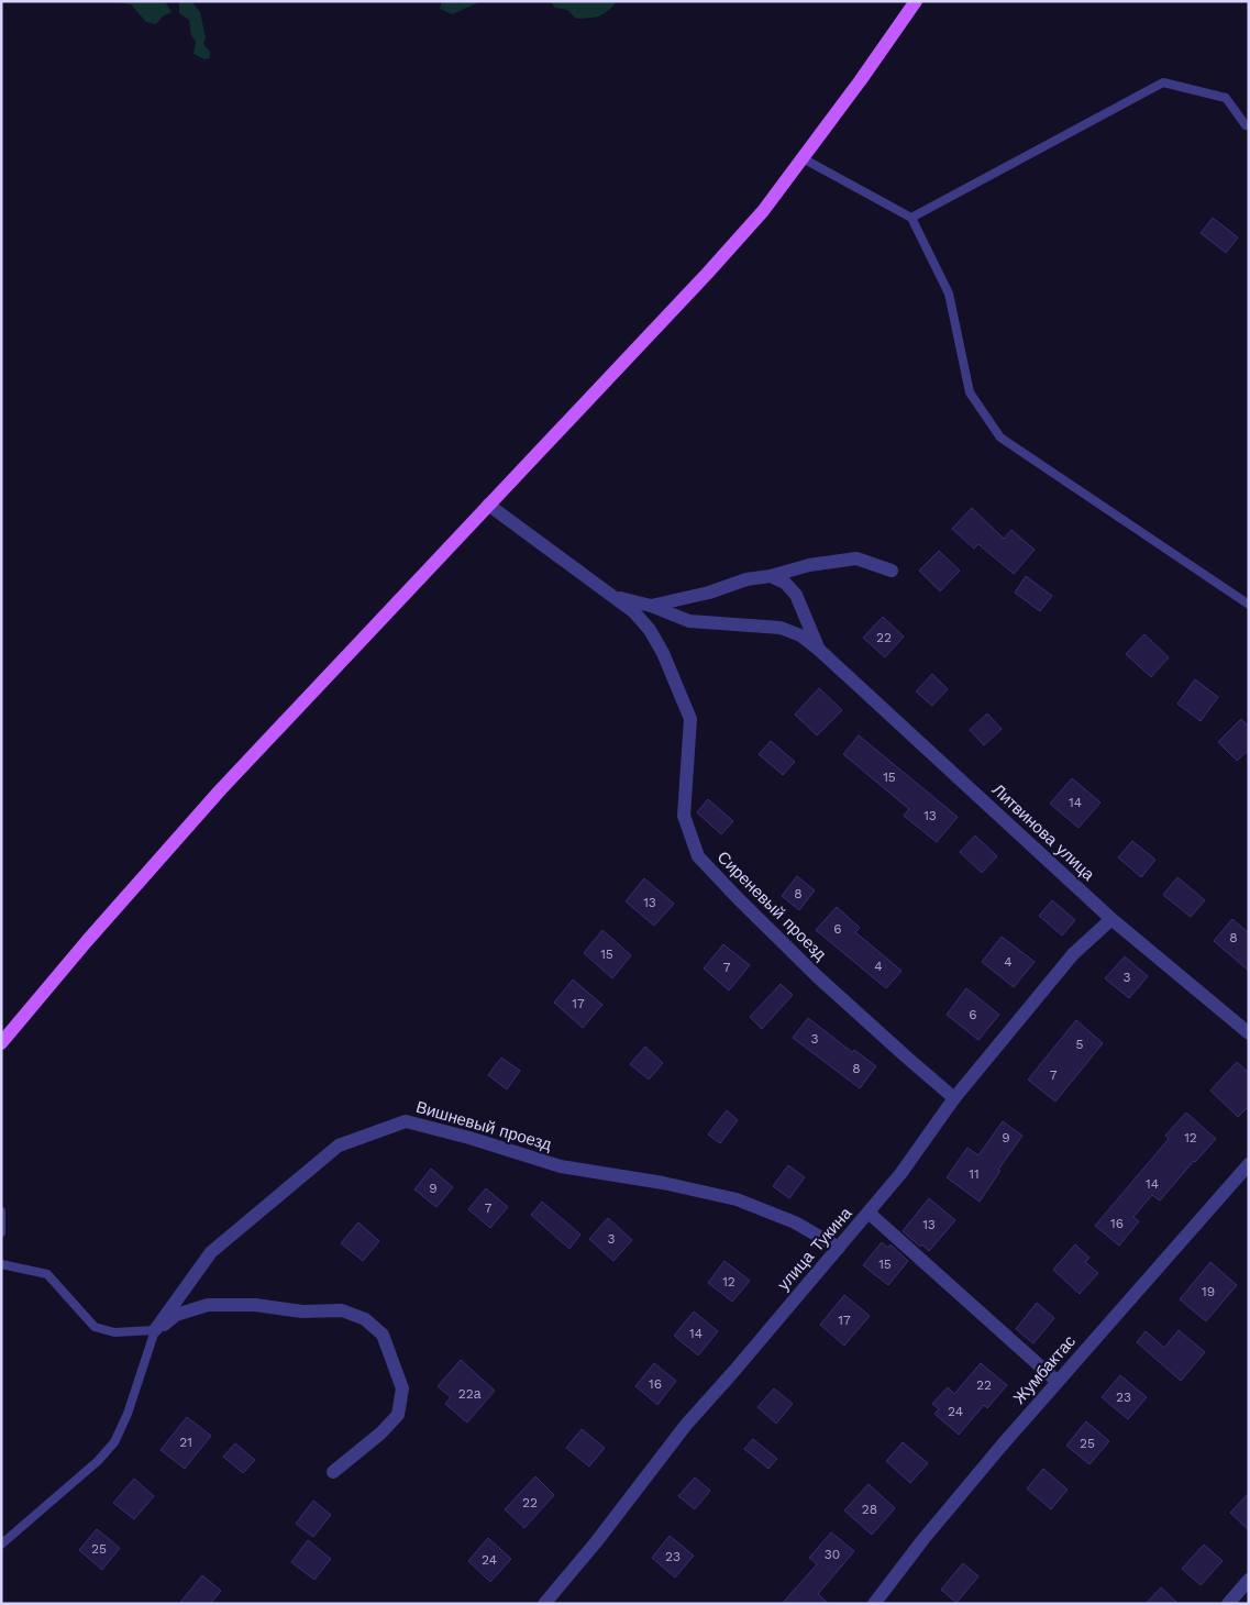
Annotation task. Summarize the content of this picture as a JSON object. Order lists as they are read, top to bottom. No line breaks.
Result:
{"streets":{"street":["Литвинова улица","Сиреневый проезд","Вишневый проезд","улица Тукина","Жумбактас"]},"crossings":[["Литвинова улица","Сиреневый проезд"],["Литвинова улица","улица Тукина"],["Сиреневый проезд","улица Тукина"],["Вишневый проезд","улица Тукина"]],"house_numbers":["22","15","14","13","8","13","6","8","15","4","4","7","3","17","6","3","5","8","7","9","12","11","14","9","7","16","13","3","15","12","19","17","14","16","22","22а","23","24","21","25","22","28","25","30","23","24"]}
